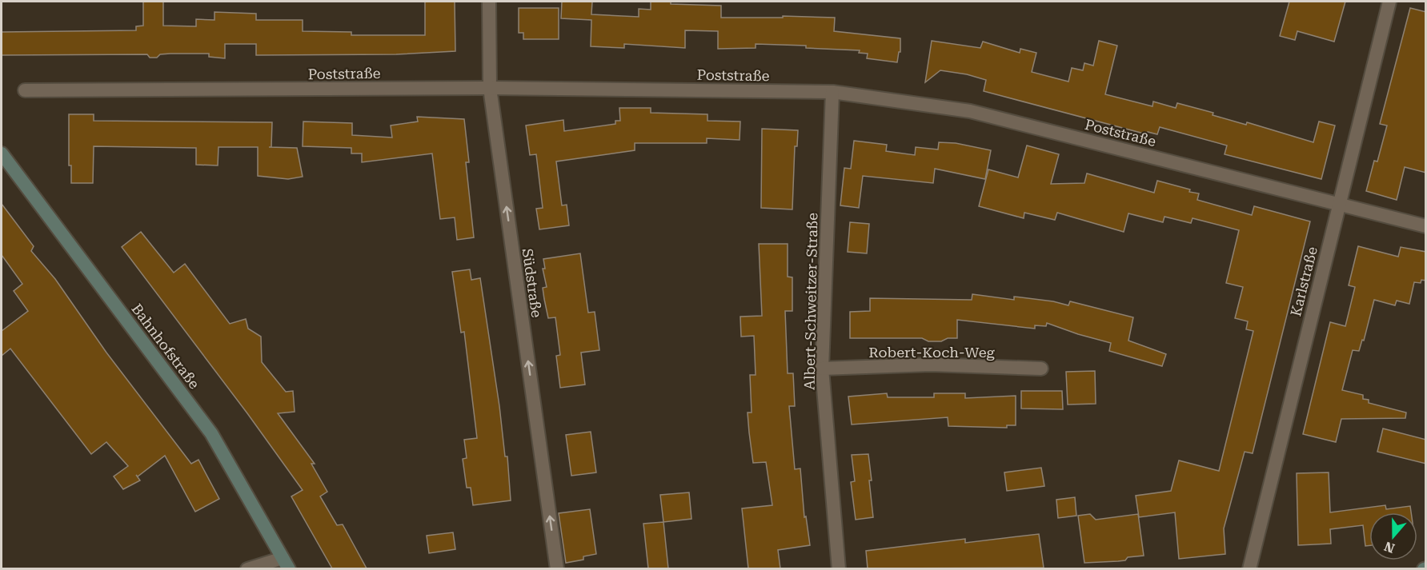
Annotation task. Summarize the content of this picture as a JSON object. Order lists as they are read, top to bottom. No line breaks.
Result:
{"streets":{"main road":["Bahnhofstraße"],"street":["Poststraße","Karlstraße","Südstraße","Albert-Schweitzer-Straße","Robert-Koch-Weg"]},"crossings":[["Poststraße","Karlstraße"],["Poststraße","Südstraße"],["Poststraße","Albert-Schweitzer-Straße"],["Albert-Schweitzer-Straße","Robert-Koch-Weg"]],"one_way":["Südstraße"],"north":"bottom"}
